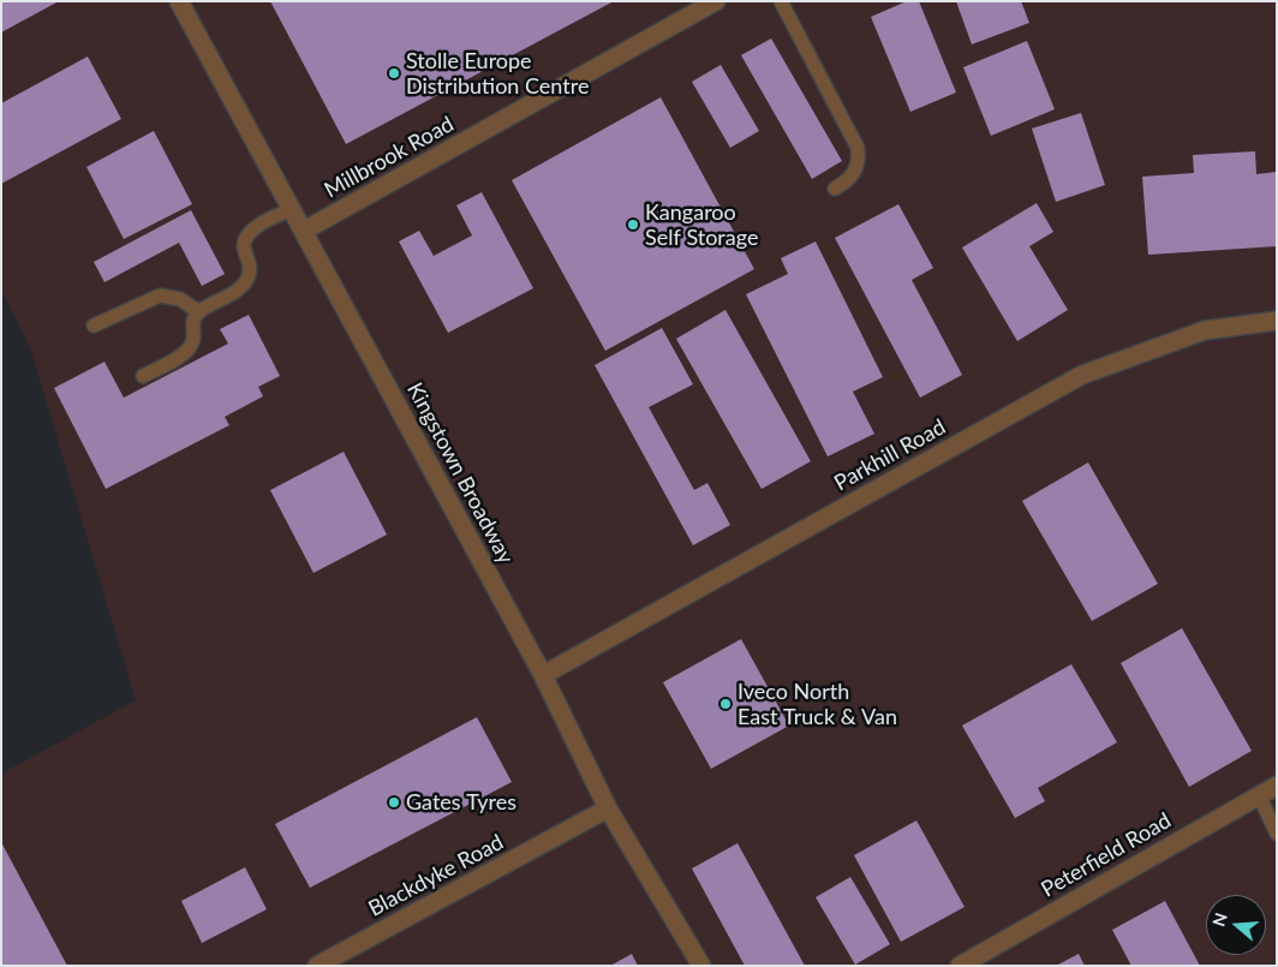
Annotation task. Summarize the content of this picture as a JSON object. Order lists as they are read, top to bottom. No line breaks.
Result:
{"streets":{"street":["Millbrook Road","Parkhill Road","Kingstown Broadway","Peterfield Road","Blackdyke Road"]},"crossings":[["Millbrook Road","Kingstown Broadway"],["Parkhill Road","Kingstown Broadway"],["Kingstown Broadway","Blackdyke Road"]],"places":["Stolle Europe Distribution Centre","Kangaroo Self Storage","Iveco North East Truck & Van","Gates Tyres"],"north":"left"}
